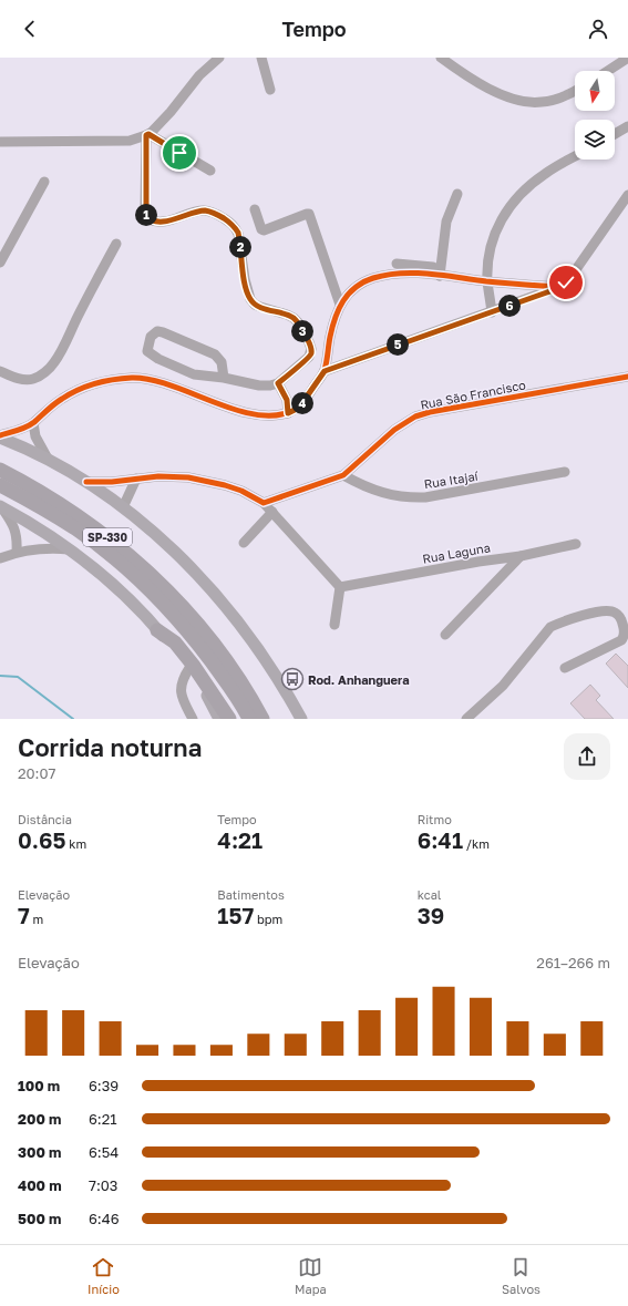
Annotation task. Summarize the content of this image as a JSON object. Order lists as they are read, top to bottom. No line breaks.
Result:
{"streets":{"highway":["SP-330"],"street":["Rua São Francisco","Rua Itajaí","Rua Laguna"]},"crossings":[["Rua São Francisco","Rua Itajaí"]],"places":{"bus stop":["Rod. Anhanguera"]},"north":"bottom","page":{"header":"Tempo","pins":["1","2","6","3","5","4"],"heading":["Corrida noturna","20:07"],"stats":[["Distância","0.65 km"],["Tempo","4:21"],["Ritmo","6:41 /km"],["Elevação","7 m"],["Batimentos","157 bpm"],["kcal","39"]],"chart":["Elevação","261–266 m"],"list":[{"name":"100 m","note":"6:39"},{"name":"200 m","note":"6:21"},{"name":"300 m","note":"6:54"},{"name":"400 m","note":"7:03"},{"name":"500 m","note":"6:46"}],"tabs":["Início","Mapa","Salvos"]}}
